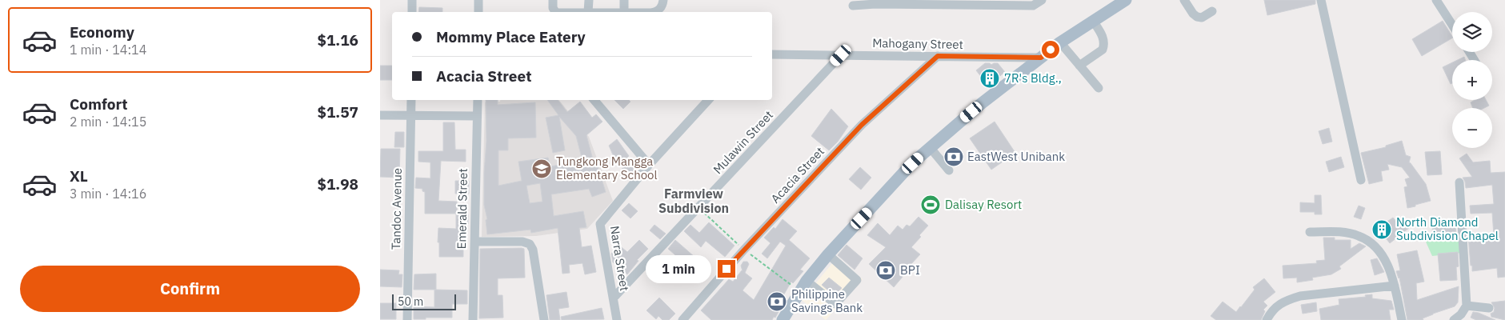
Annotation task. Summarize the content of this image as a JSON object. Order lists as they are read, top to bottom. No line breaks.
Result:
{"streets":{"street":["Mahogany Street","Mulawin Street","Acacia Street","Tandoc Avenue","Emerald Street","Narra Street"]},"crossings":[["Mahogany Street","Mulawin Street"],["Mahogany Street","Acacia Street"],["Mulawin Street","Narra Street"]],"districts":["Farmview Subdivision"],"places":{"building":["7R's Bldg.,","North Diamond Subdivision Chapel"],"bank":["EastWest Unibank","BPI","Philippine Savings Bank"],"school or university":["Tungkong Mangga Elementary School"],"sports":["Dalisay Resort"]},"scale_bar":"50 m","page":{"list":[{"name":"Economy","note":"1 min · 14:14","value":"$1.16"},{"name":"Comfort","note":"2 min · 14:15","value":"$1.57"},{"name":"XL","note":"3 min · 14:16","value":"$1.98"}],"map_buttons":["+","−"],"banner":["Mommy Place Eatery","Acacia Street"],"bubble":"1 min","buttons":"Confirm","scale":"50 m"}}
